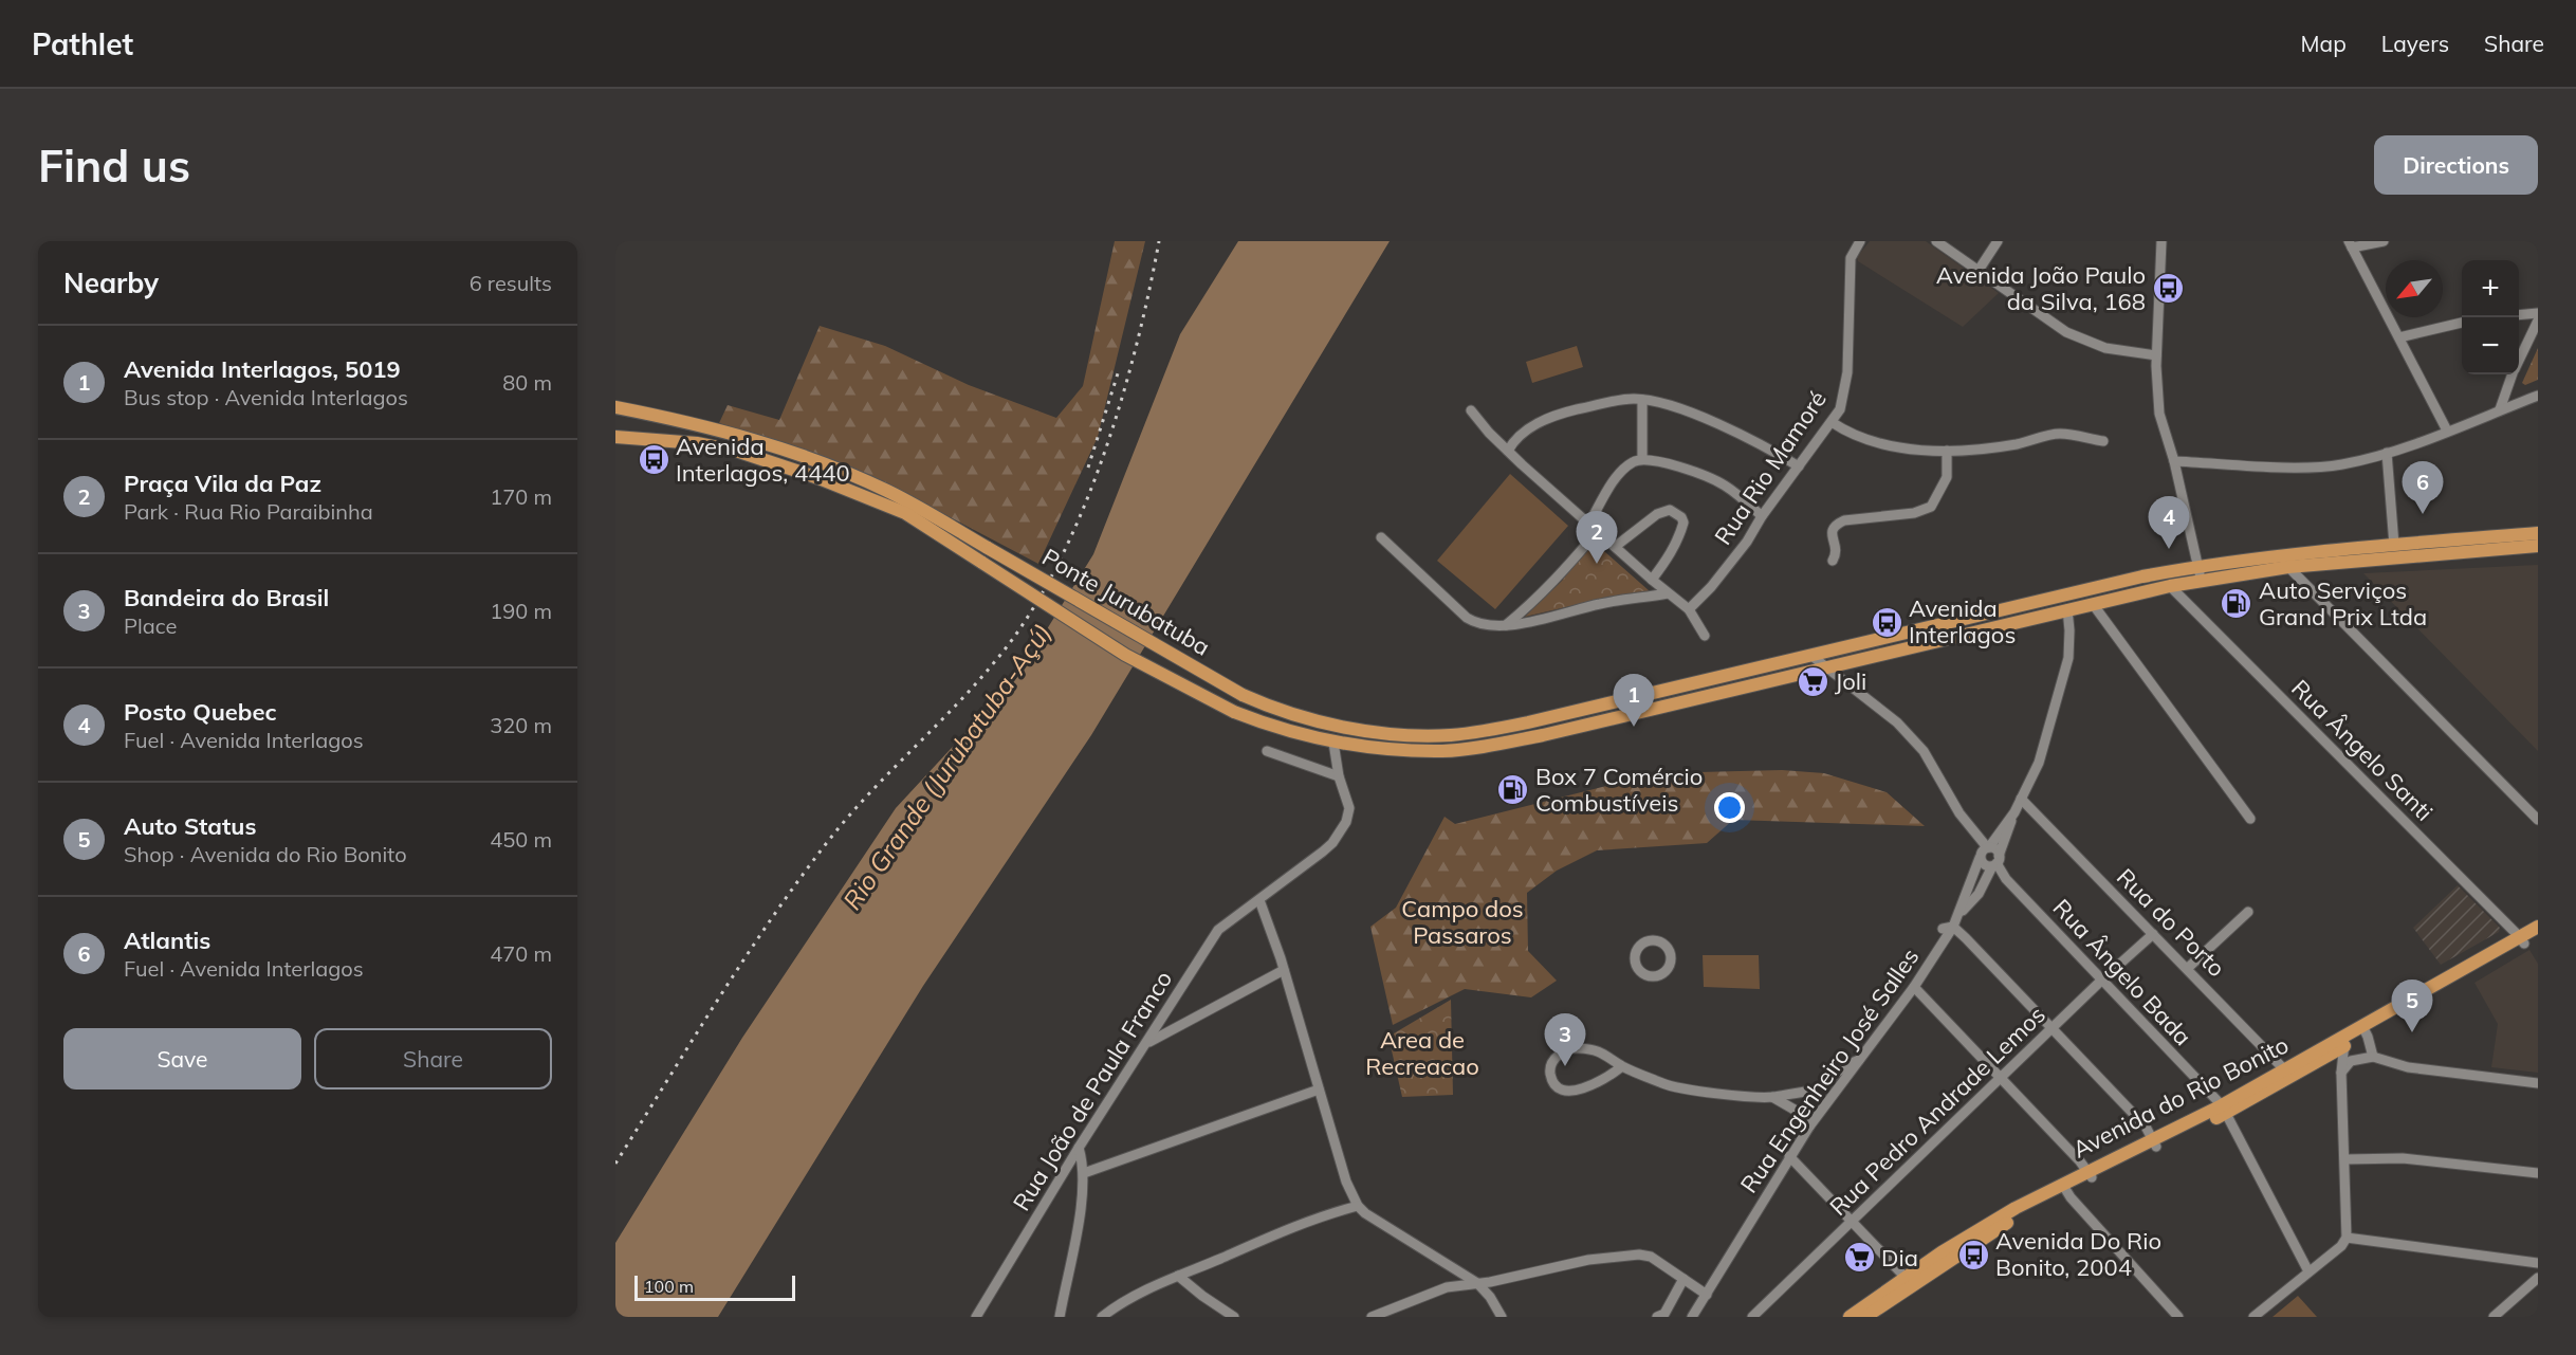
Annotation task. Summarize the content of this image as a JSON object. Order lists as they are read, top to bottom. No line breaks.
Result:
{"streets":{"main road":["Ponte Jurubatuba","Avenida do Rio Bonito"],"street":["Rua Rio Mamoré","Rua Ângelo Santi","Rua do Porto","Rua Ângelo Bada","Rua Engenheiro José Salles","Rua João de Paula Franco","Rua Pedro Andrade Lemos"]},"crossings":[["Ponte Jurubatuba","Rua João de Paula Franco"],["Rua Ângelo Santi","Avenida do Rio Bonito"],["Rua do Porto","Rua Engenheiro José Salles"],["Rua do Porto","Avenida do Rio Bonito"],["Rua do Porto","Rua Pedro Andrade Lemos"],["Rua Ângelo Bada","Rua Engenheiro José Salles"],["Rua Ângelo Bada","Avenida do Rio Bonito"],["Rua Ângelo Bada","Rua Pedro Andrade Lemos"]],"water":["Rio Grande (Jurubatuba-Açú)"],"parks":["Campo dos Passaros","Area de Recreacao"],"places":{"bus stop":["Avenida João Paulo da Silva, 168","Avenida Interlagos, 4440","Avenida Interlagos","Avenida Do Rio Bonito, 2004"],"fuel station":["Auto Serviços Grand Prix Ltda","Box 7 Comércio Combustíveis"],"supermarket":["Joli","Dia"]},"scale_bar":"100 m","north":"bottom left","page":{"header":"Pathlet","nav":["Map","Layers","Share"],"buttons":["Directions",["Save","Share"]],"title":"Find us","heading":["Nearby","6 results"],"map_buttons":["+","−"],"list":[{"mark":"1","name":"Avenida Interlagos, 5019","note":"Bus stop · Avenida Interlagos","value":"80 m"},{"mark":"2","name":"Praça Vila da Paz","note":"Park · Rua Rio Paraibinha","value":"170 m"},{"mark":"3","name":"Bandeira do Brasil","note":"Place","value":"190 m"},{"mark":"4","name":"Posto Quebec","note":"Fuel · Avenida Interlagos","value":"320 m"},{"mark":"5","name":"Auto Status","note":"Shop · Avenida do Rio Bonito","value":"450 m"},{"mark":"6","name":"Atlantis","note":"Fuel · Avenida Interlagos","value":"470 m"}],"pins":["6","4","2","1","5","3"],"scale":"100 m"}}
